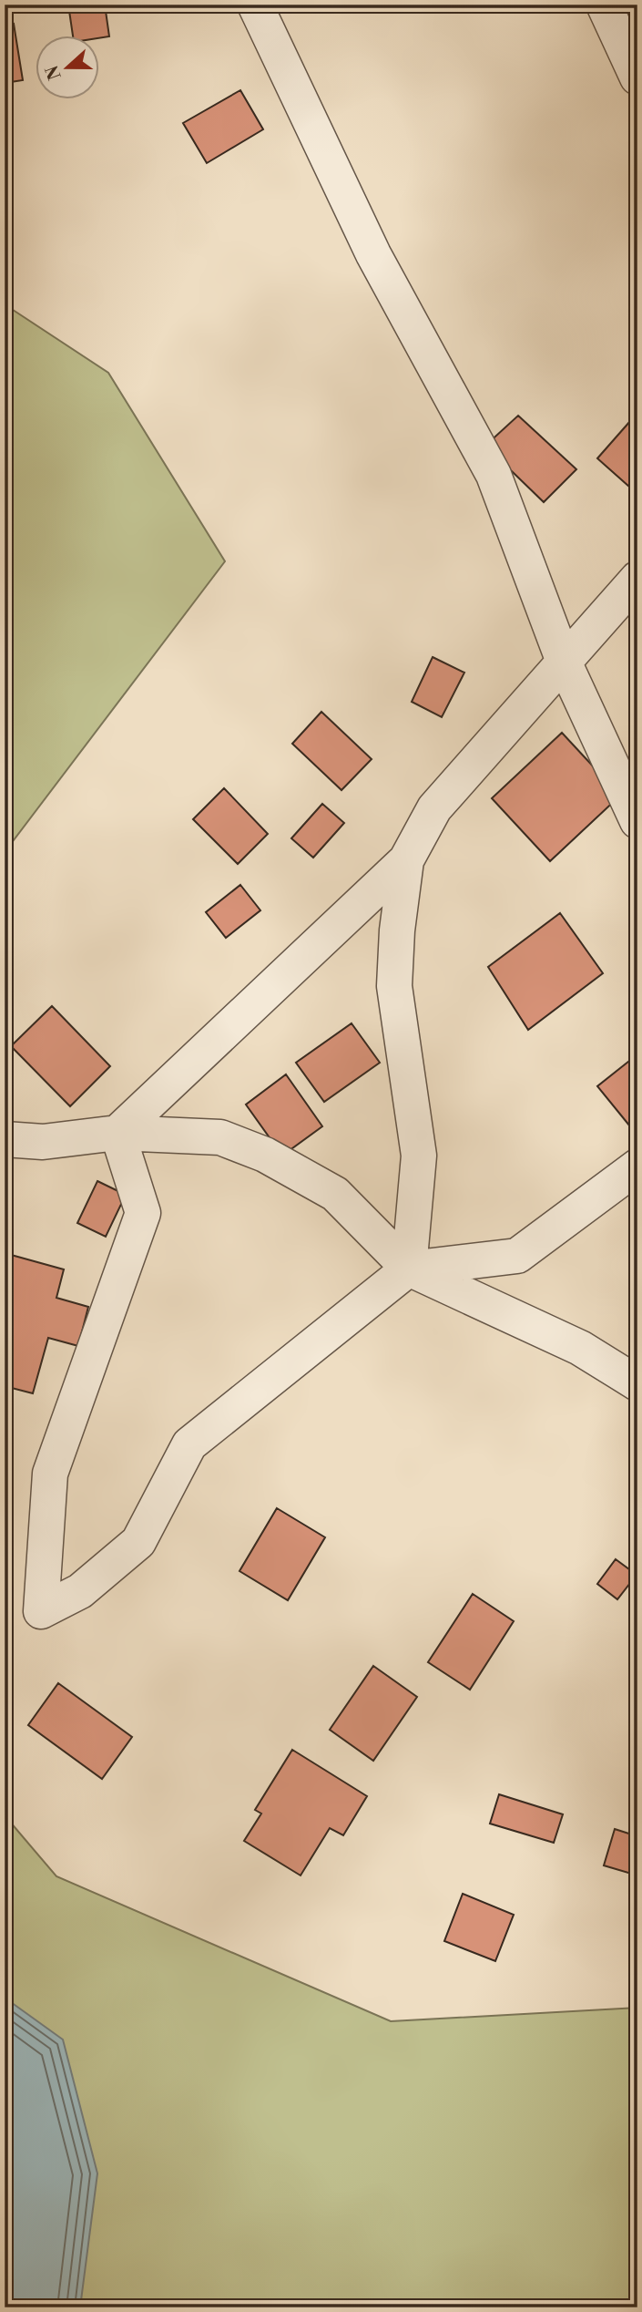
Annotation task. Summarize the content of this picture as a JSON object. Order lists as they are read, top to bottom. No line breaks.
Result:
{"north":"left"}
